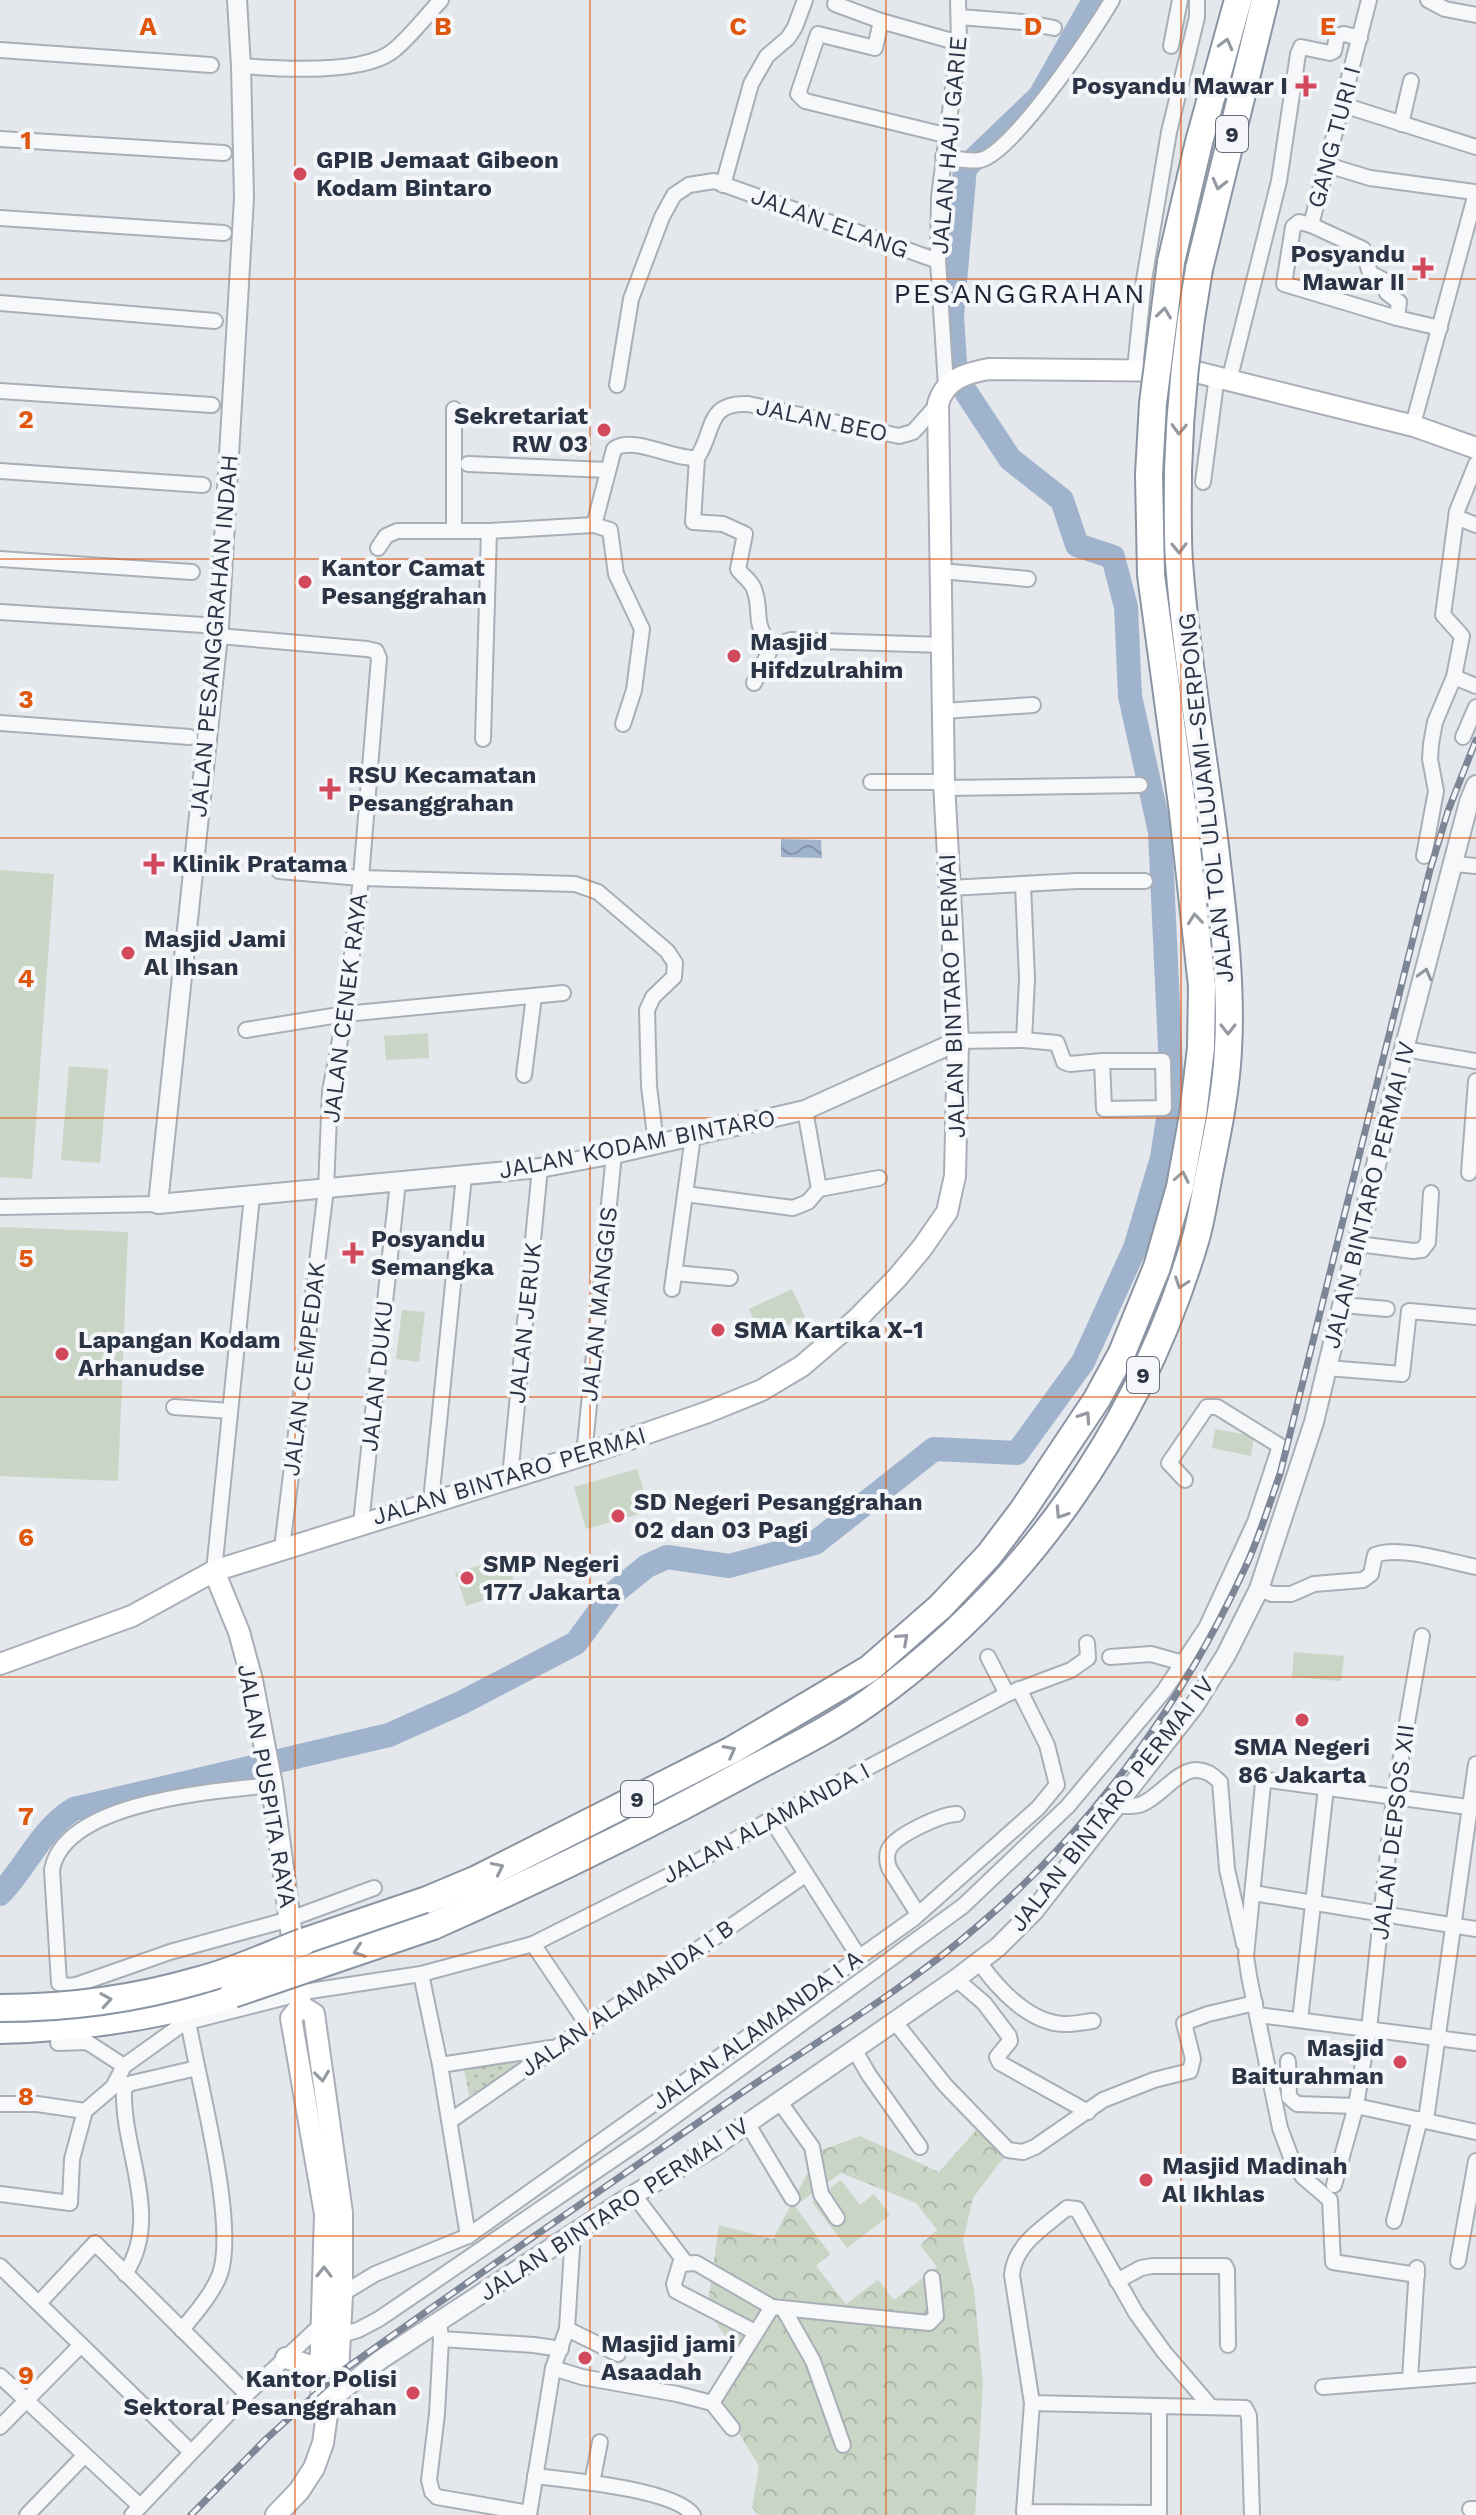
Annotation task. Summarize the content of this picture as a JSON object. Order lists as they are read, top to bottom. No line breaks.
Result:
{"streets":{"highway":["9","JALAN TOL ULUJAMI–SERPONG"],"main road":["JALAN BINTARO PERMAI","JALAN PUSPITA RAYA"],"street":["GANG TURI I","JALAN HAJI GARIE","JALAN ELANG","JALAN BEO","JALAN PESANGGRAHAN INDAH","JALAN CENEK RAYA","JALAN KODAM BINTARO","JALAN BINTARO PERMAI IV","JALAN MANGGIS","JALAN JERUK","JALAN CEMPEDAK","JALAN DUKU","JALAN ALAMANDA I","JALAN DEPSOS XII","JALAN ALAMANDA I B","JALAN ALAMANDA I A"]},"crossings":[["JALAN HAJI GARIE","JALAN ELANG"],["JALAN HAJI GARIE","JALAN BEO"],["JALAN HAJI GARIE","JALAN BINTARO PERMAI"],["JALAN BEO","JALAN BINTARO PERMAI"],["JALAN PESANGGRAHAN INDAH","JALAN CENEK RAYA"],["JALAN PESANGGRAHAN INDAH","JALAN KODAM BINTARO"],["JALAN BINTARO PERMAI","JALAN KODAM BINTARO"],["JALAN BINTARO PERMAI","JALAN MANGGIS"],["JALAN BINTARO PERMAI","JALAN JERUK"],["JALAN BINTARO PERMAI","JALAN CEMPEDAK"],["JALAN BINTARO PERMAI","JALAN DUKU"],["JALAN BINTARO PERMAI","JALAN PUSPITA RAYA"],["JALAN CENEK RAYA","JALAN KODAM BINTARO"],["JALAN CENEK RAYA","JALAN CEMPEDAK"],["JALAN KODAM BINTARO","JALAN MANGGIS"],["JALAN KODAM BINTARO","JALAN JERUK"],["JALAN KODAM BINTARO","JALAN CEMPEDAK"],["JALAN KODAM BINTARO","JALAN DUKU"],["JALAN PUSPITA RAYA","JALAN ALAMANDA I"],["JALAN ALAMANDA I","JALAN ALAMANDA I A"]],"districts":["PESANGGRAHAN"],"places":{"health":["Posyandu Mawar I","Posyandu Mawar II","RSU Kecamatan Pesanggrahan","Klinik Pratama","Posyandu Semangka"],"other":["GPIB Jemaat Gibeon Kodam Bintaro","Sekretariat RW 03","Kantor Camat Pesanggrahan","Masjid Hifdzulrahim","Masjid Jami Al Ihsan","SMA Kartika X-1","Lapangan Kodam Arhanudse","SD Negeri Pesanggrahan 02 dan 03 Pagi","SMP Negeri 177 Jakarta","SMA Negeri 86 Jakarta","Masjid Baiturahman","Masjid Madinah Al Ikhlas","Masjid jami Asaadah","Kantor Polisi Sektoral Pesanggrahan"]},"grid":{"columns":["A","B","C","D","E"],"rows":["1","2","3","4","5","6","7","8","9"]}}
